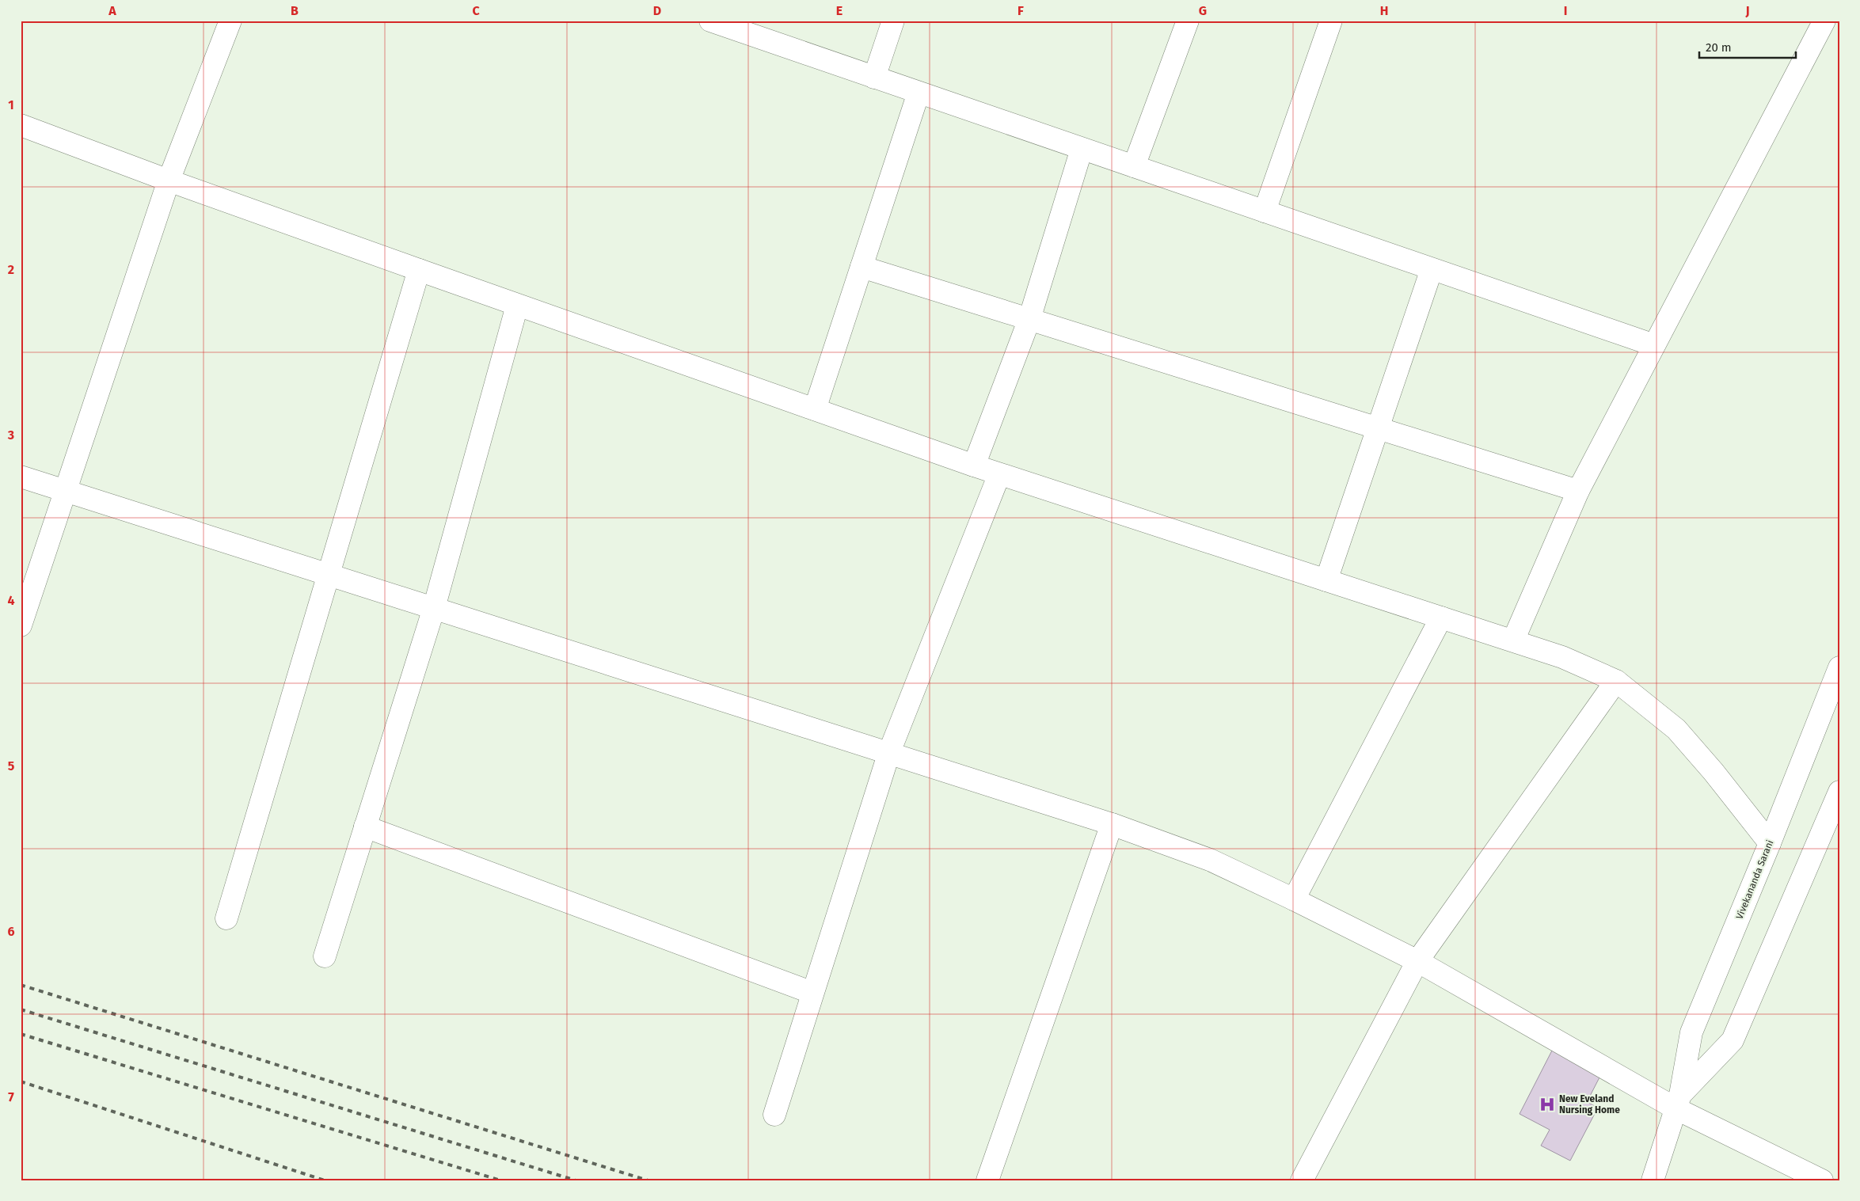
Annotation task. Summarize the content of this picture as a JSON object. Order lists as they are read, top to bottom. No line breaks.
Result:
{"streets":{"street":["Vivekananda Sarani"]},"places":{"hospital":["New Eveland Nursing Home"]},"scale_bar":"20 m","grid":{"columns":["A","B","C","D","E","F","G","H","I","J"],"rows":["1","2","3","4","5","6","7"]}}
